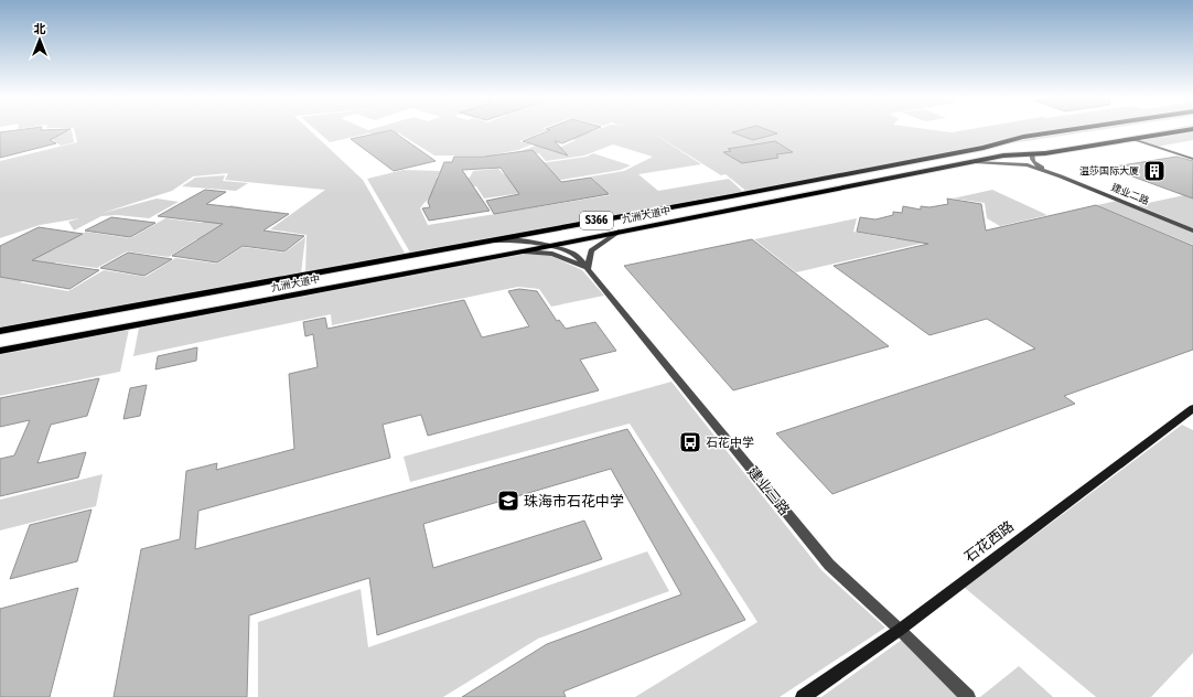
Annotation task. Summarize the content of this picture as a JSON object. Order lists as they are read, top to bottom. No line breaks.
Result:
{"streets":{"main road":["九洲大道中","S366","石花西路"],"street":["建业二路","建业三路"]},"crossings":[["建业二路","九洲大道中"],["九洲大道中","建业三路"],["建业三路","石花西路"]],"places":{"building":["温莎国际大厦"],"bus stop":["石花中学"],"school or university":["珠海市石花中学"]},"north":"top"}
